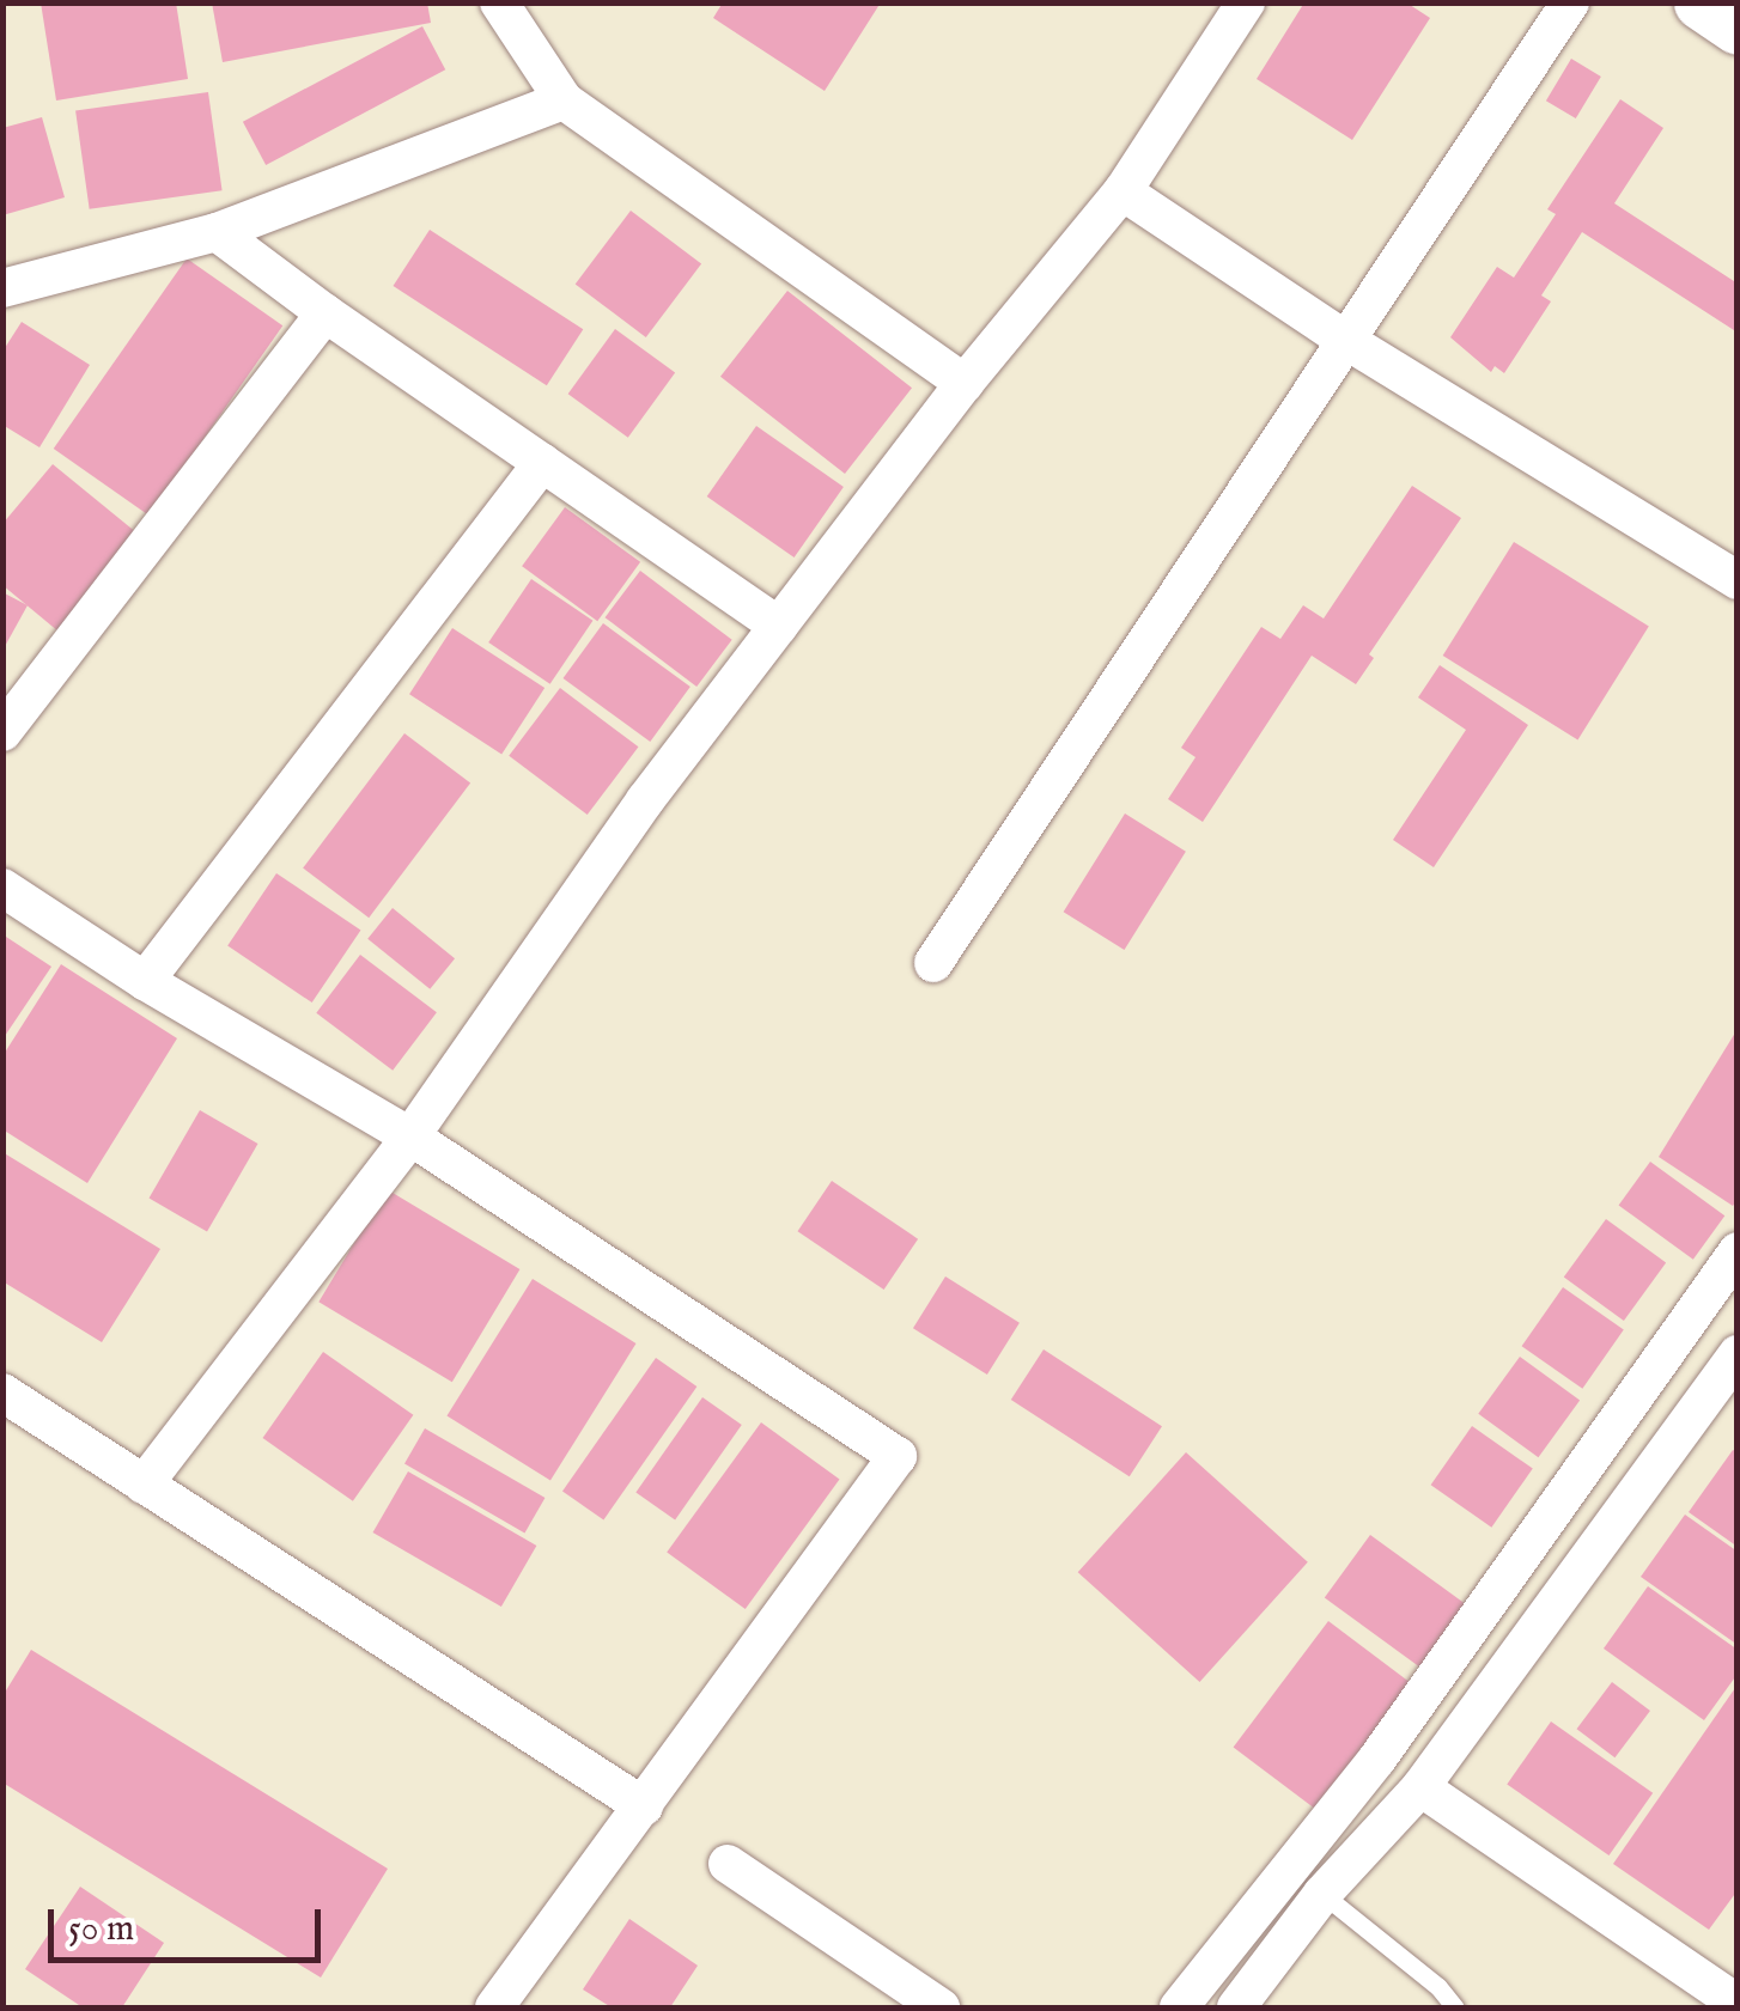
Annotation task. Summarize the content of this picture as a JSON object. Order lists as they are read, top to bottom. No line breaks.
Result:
{"scale_bar":"50 m"}
